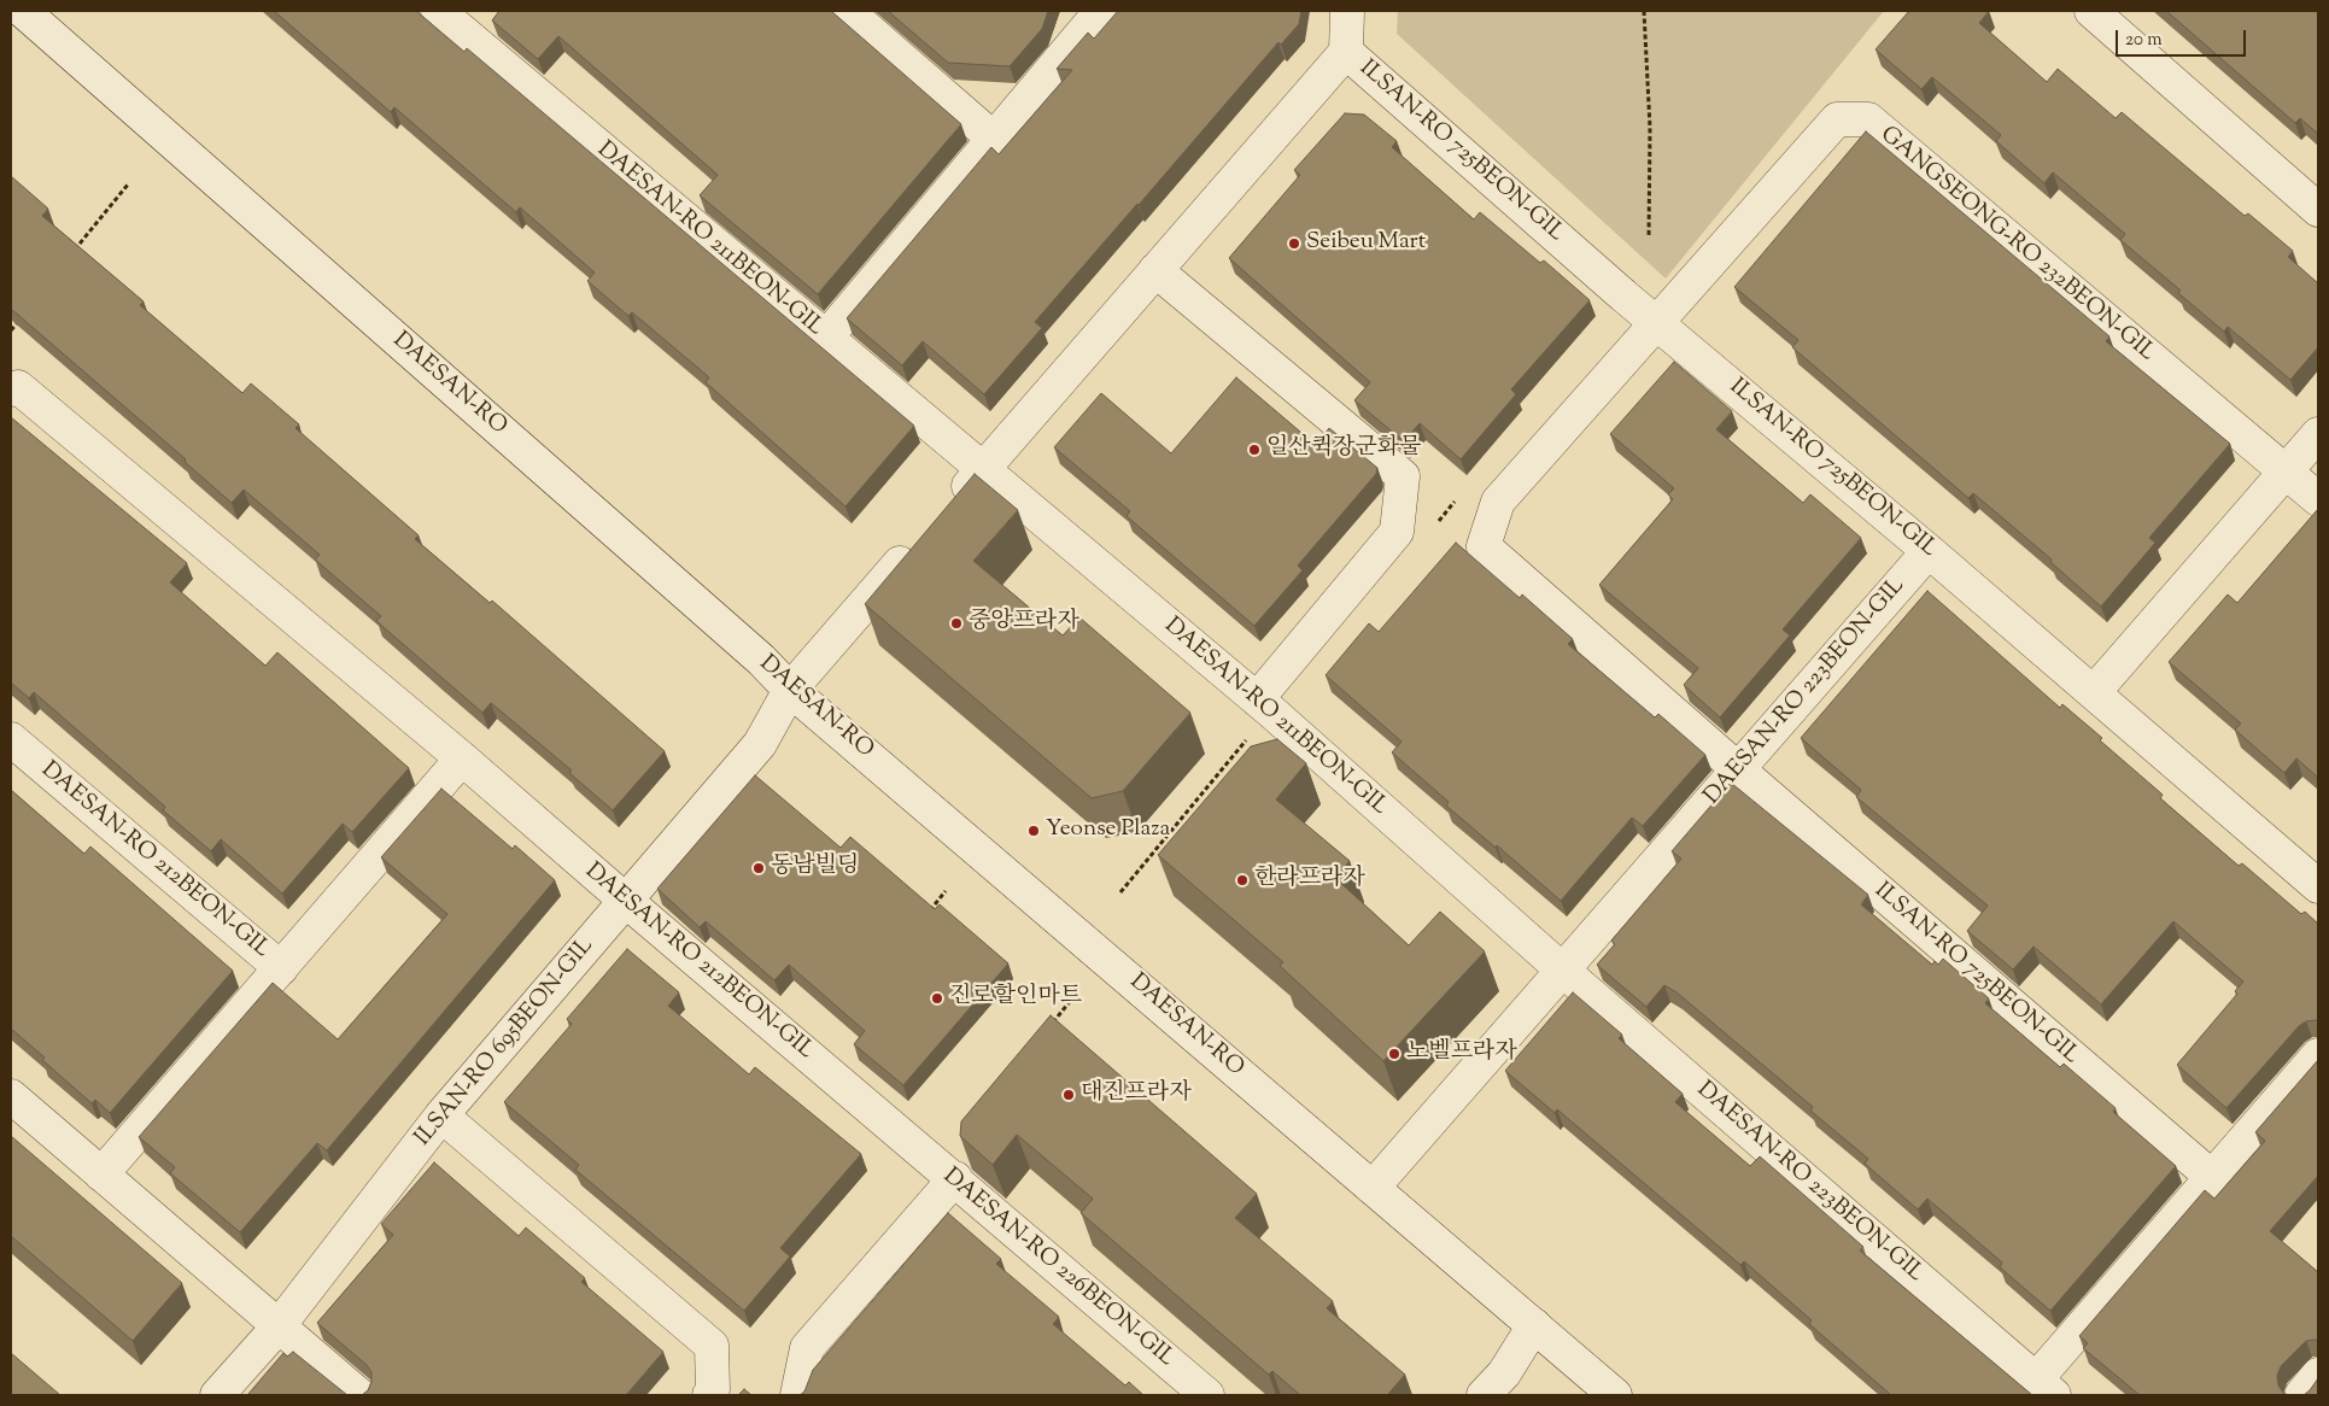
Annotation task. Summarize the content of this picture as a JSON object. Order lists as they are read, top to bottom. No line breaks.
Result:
{"streets":{"street":["ILSAN-RO 725BEON-GIL","DAESAN-RO 211BEON-GIL","GANGSEONG-RO 232BEON-GIL","DAESAN-RO","DAESAN-RO 223BEON-GIL","DAESAN-RO 212BEON-GIL","ILSAN-RO 695BEON-GIL","DAESAN-RO 226BEON-GIL"]},"crossings":[["ILSAN-RO 725BEON-GIL","GANGSEONG-RO 232BEON-GIL"],["ILSAN-RO 725BEON-GIL","DAESAN-RO 223BEON-GIL"],["DAESAN-RO 211BEON-GIL","DAESAN-RO 223BEON-GIL"],["GANGSEONG-RO 232BEON-GIL","DAESAN-RO 223BEON-GIL"],["DAESAN-RO","DAESAN-RO 223BEON-GIL"],["DAESAN-RO","ILSAN-RO 695BEON-GIL"],["DAESAN-RO 212BEON-GIL","ILSAN-RO 695BEON-GIL"],["DAESAN-RO 212BEON-GIL","DAESAN-RO 226BEON-GIL"]],"places":["Seibeu Mart","일산퀵장군화물","중앙프라자","Yeonse Plaza","동남빌딩","한라프라자","진로할인마트","노벨프라자","대진프라자"],"scale_bar":"20 m"}
